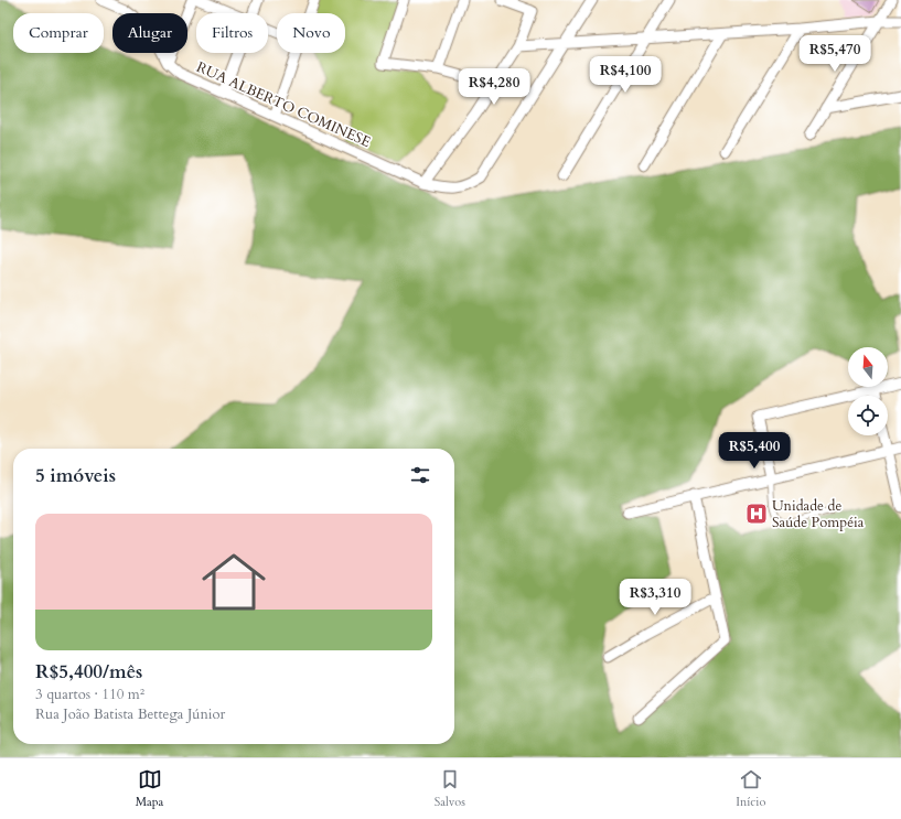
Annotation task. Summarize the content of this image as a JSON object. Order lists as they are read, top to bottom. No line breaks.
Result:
{"streets":{"street":["RUA ALBERTO COMINESE"]},"places":{"hospital":["Unidade de Saúde Pompéia"]},"north":"top","page":{"chip":["Comprar","Alugar","Filtros","Novo"],"price":["R$5,470","R$4,100","R$4,280","R$5,400","R$3,310"],"heading":"5 imóveis","list":[{"name":"R$5,400/mês","note":"3 quartos · 110 m² · Rua João Batista Bettega Júnior"}],"tabs":["Mapa","Salvos","Início"]}}
